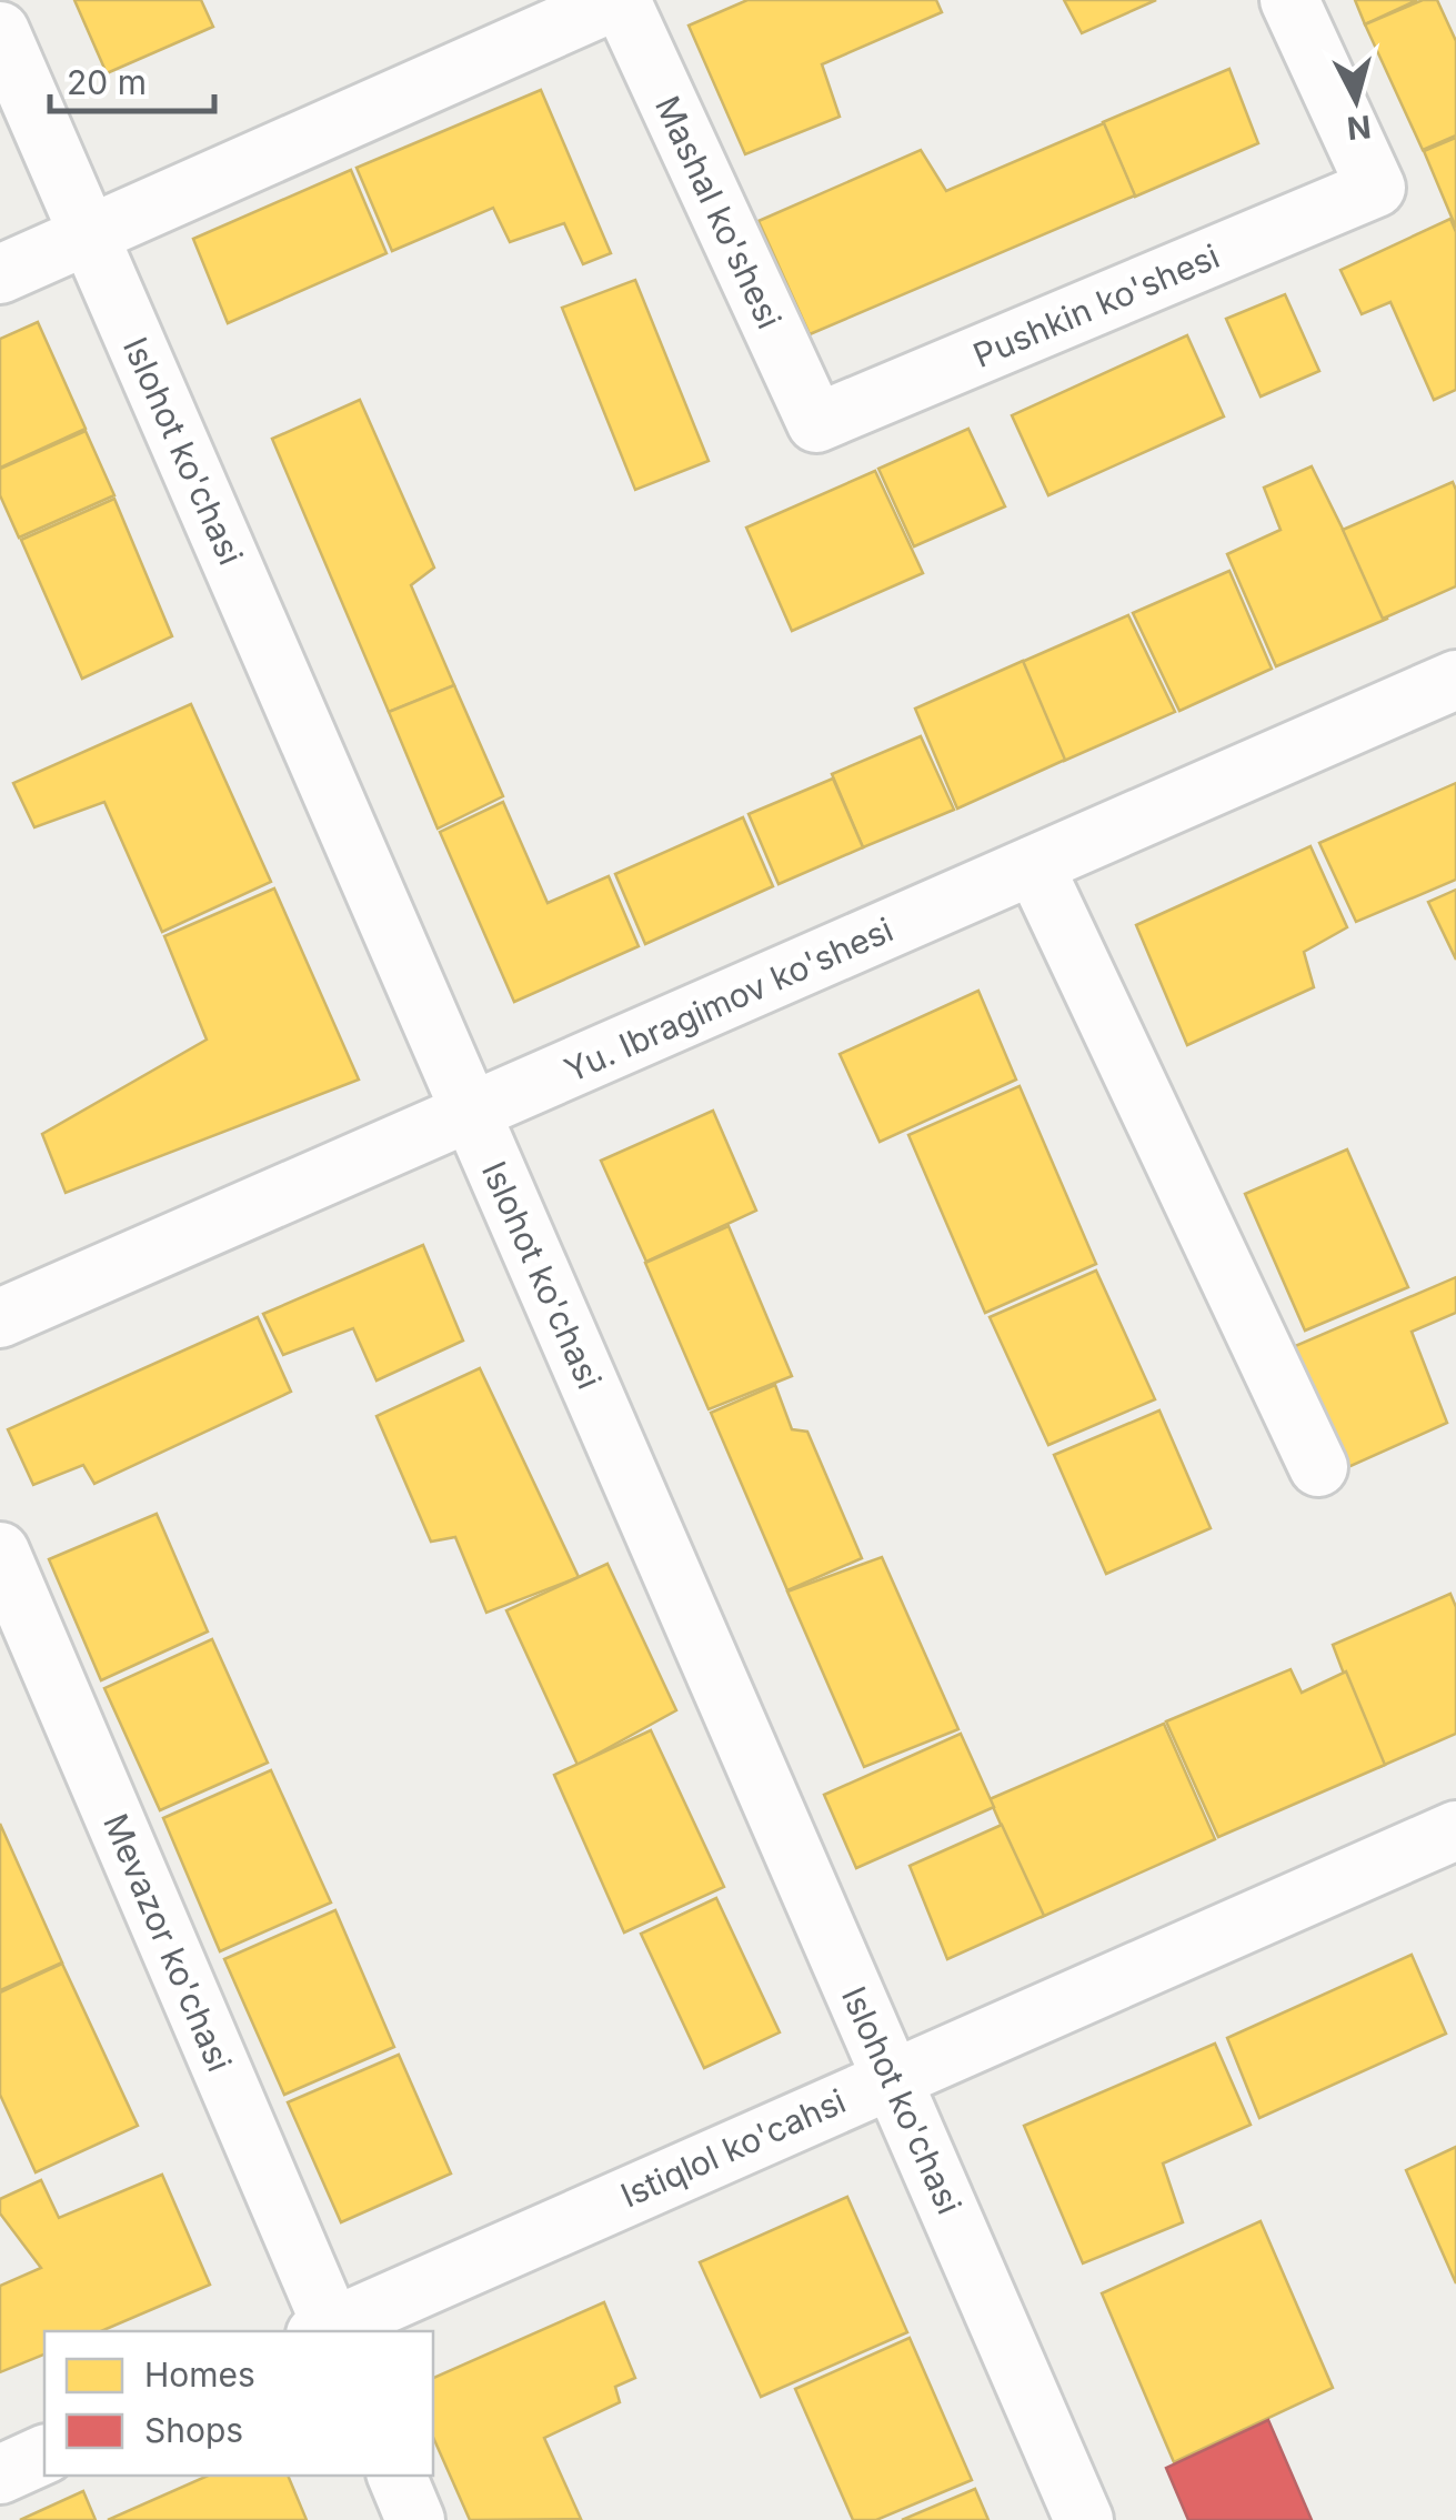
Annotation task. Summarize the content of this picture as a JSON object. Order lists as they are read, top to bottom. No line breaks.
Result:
{"streets":{"street":["Mashal ko'shesi","Pushkin ko'shesi","Islohot ko'chasi","Yu. Ibragimov ko'shesi","Mevazor ko'chasi","Istiqlol ko'cahsi"]},"crossings":[["Mashal ko'shesi","Pushkin ko'shesi"],["Islohot ko'chasi","Yu. Ibragimov ko'shesi"],["Islohot ko'chasi","Istiqlol ko'cahsi"],["Mevazor ko'chasi","Istiqlol ko'cahsi"]],"legend":["Homes","Shops"],"scale_bar":"20 m","north":"bottom"}
